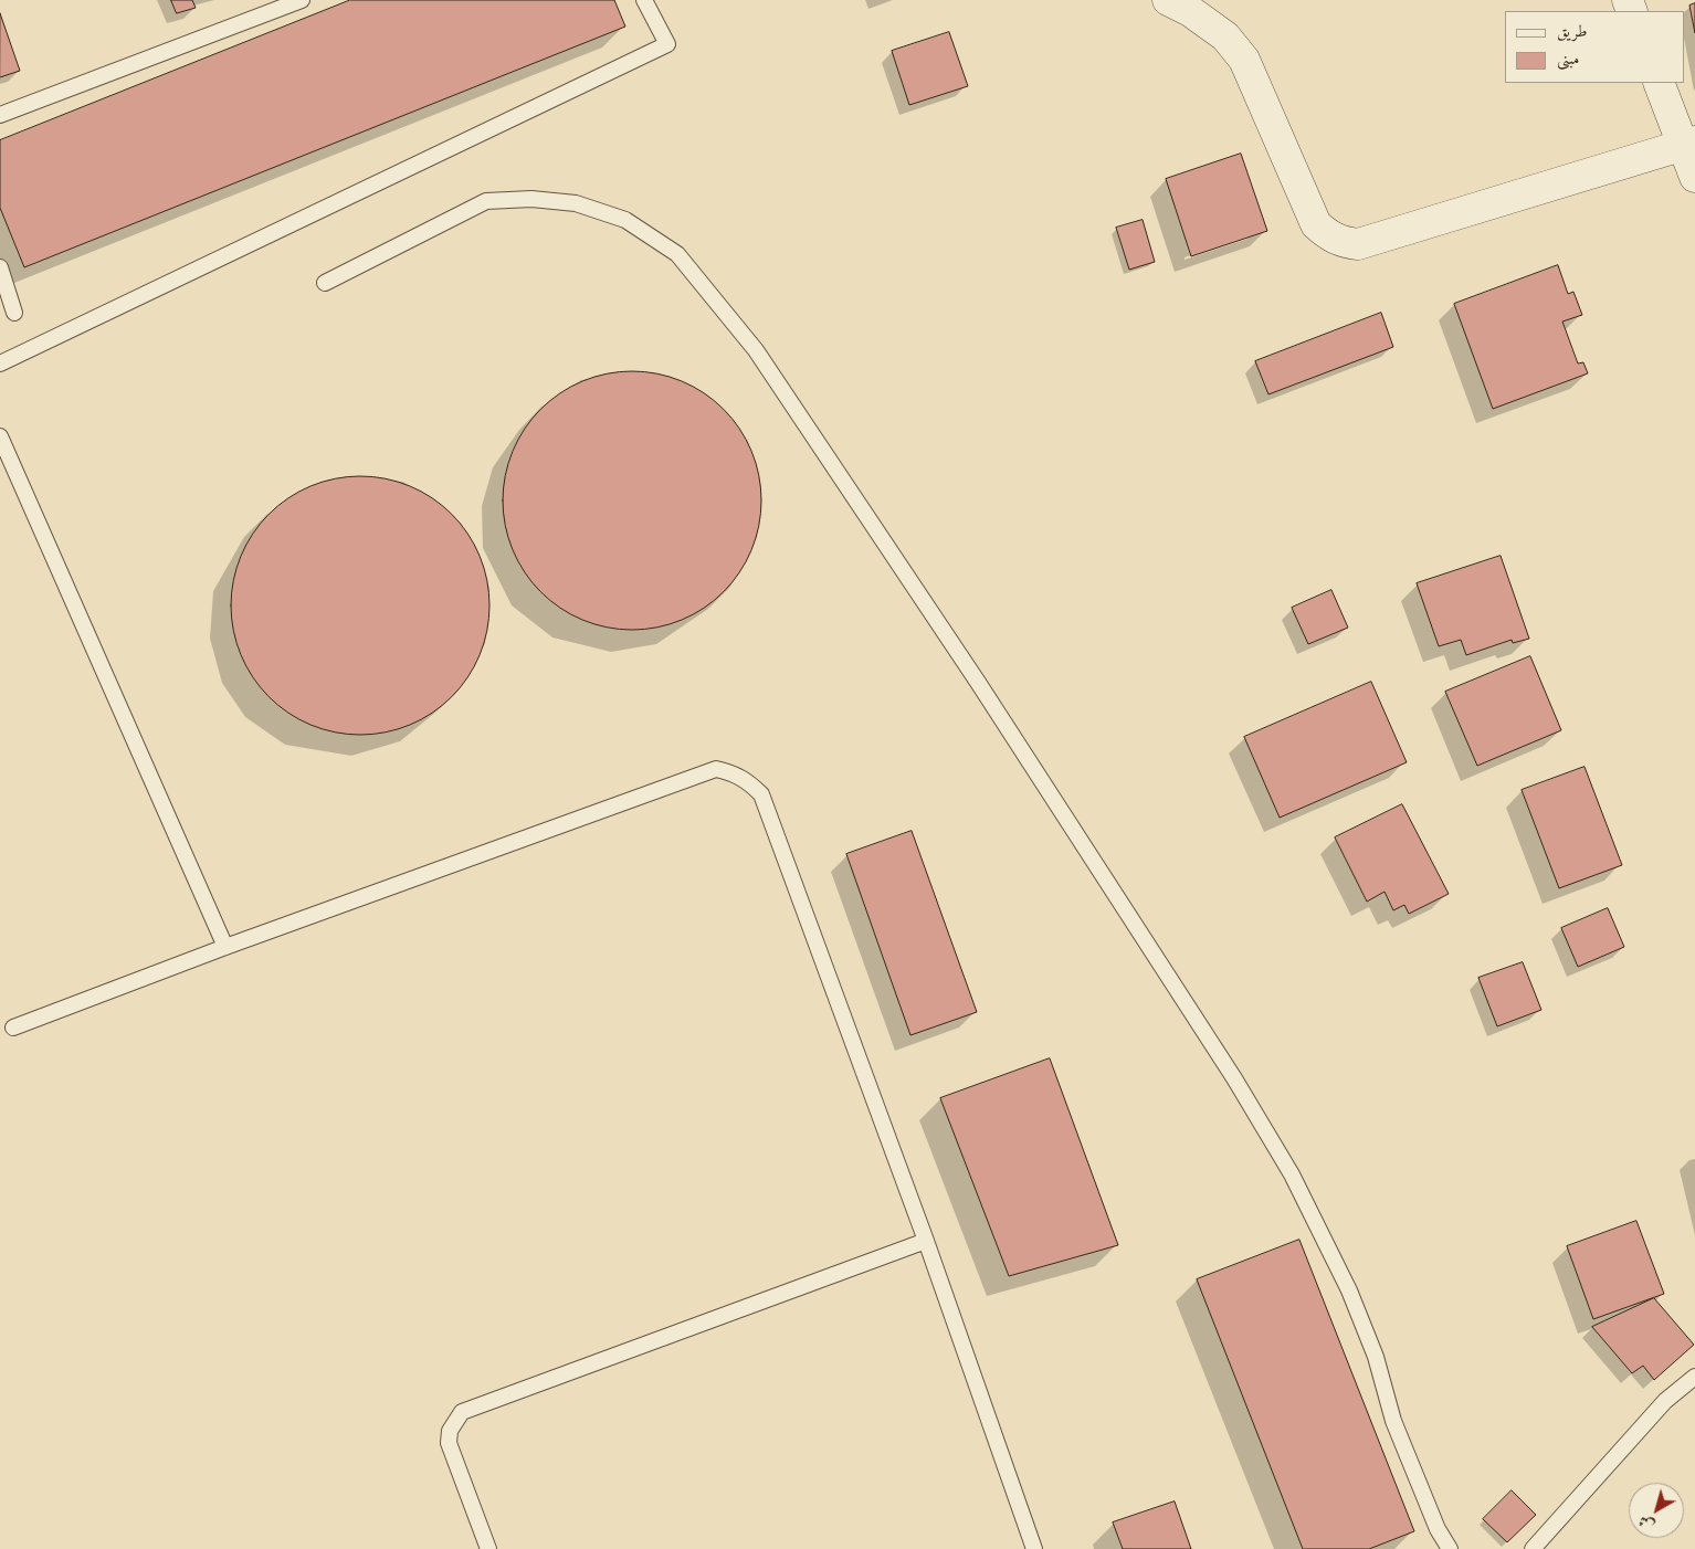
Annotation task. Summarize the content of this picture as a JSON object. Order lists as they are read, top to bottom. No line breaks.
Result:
{"legend":["طريق","مبنى"],"north":"bottom left"}
